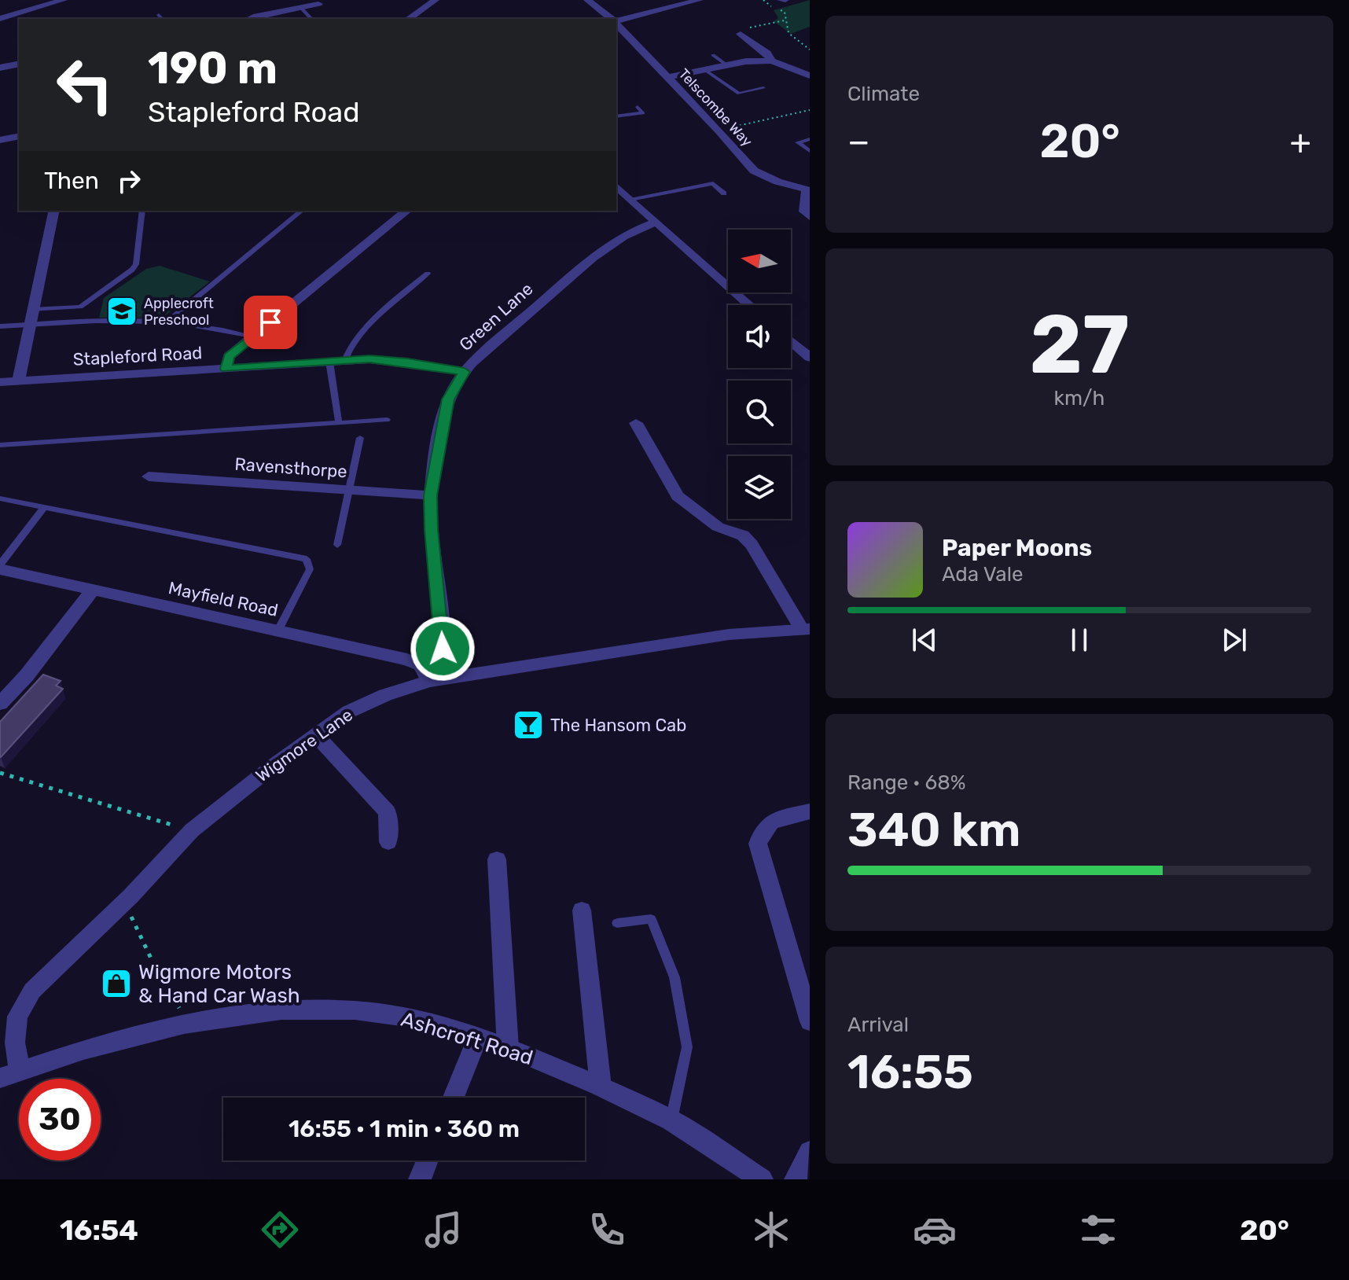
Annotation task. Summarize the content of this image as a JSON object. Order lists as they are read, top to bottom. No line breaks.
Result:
{"streets":{"street":["Telscombe Way","Green Lane","Stapleford Road","Ravensthorpe","Mayfield Road","Wigmore Lane","Ashcroft Road"]},"crossings":[["Green Lane","Stapleford Road"],["Green Lane","Ravensthorpe"],["Green Lane","Mayfield Road"],["Green Lane","Wigmore Lane"],["Mayfield Road","Wigmore Lane"],["Wigmore Lane","Ashcroft Road"]],"places":{"school or university":["Applecroft Preschool"],"bar":["The Hansom Cab"],"shop":["Wigmore Motors & Hand Car Wash"]},"north":"left","page":{"tile":["Climate",["27","km/h"],["Range · 68%","340 km"],["Arrival","16:55"]],"turn":["190 m","Stapleford Road"],"heat":["−","20°","+"],"then":"Then","song":["Paper Moons","Ada Vale"],"limit":"30","trip":"16:55 · 1 min · 360 m","tabs":["16:54","20°"]}}
